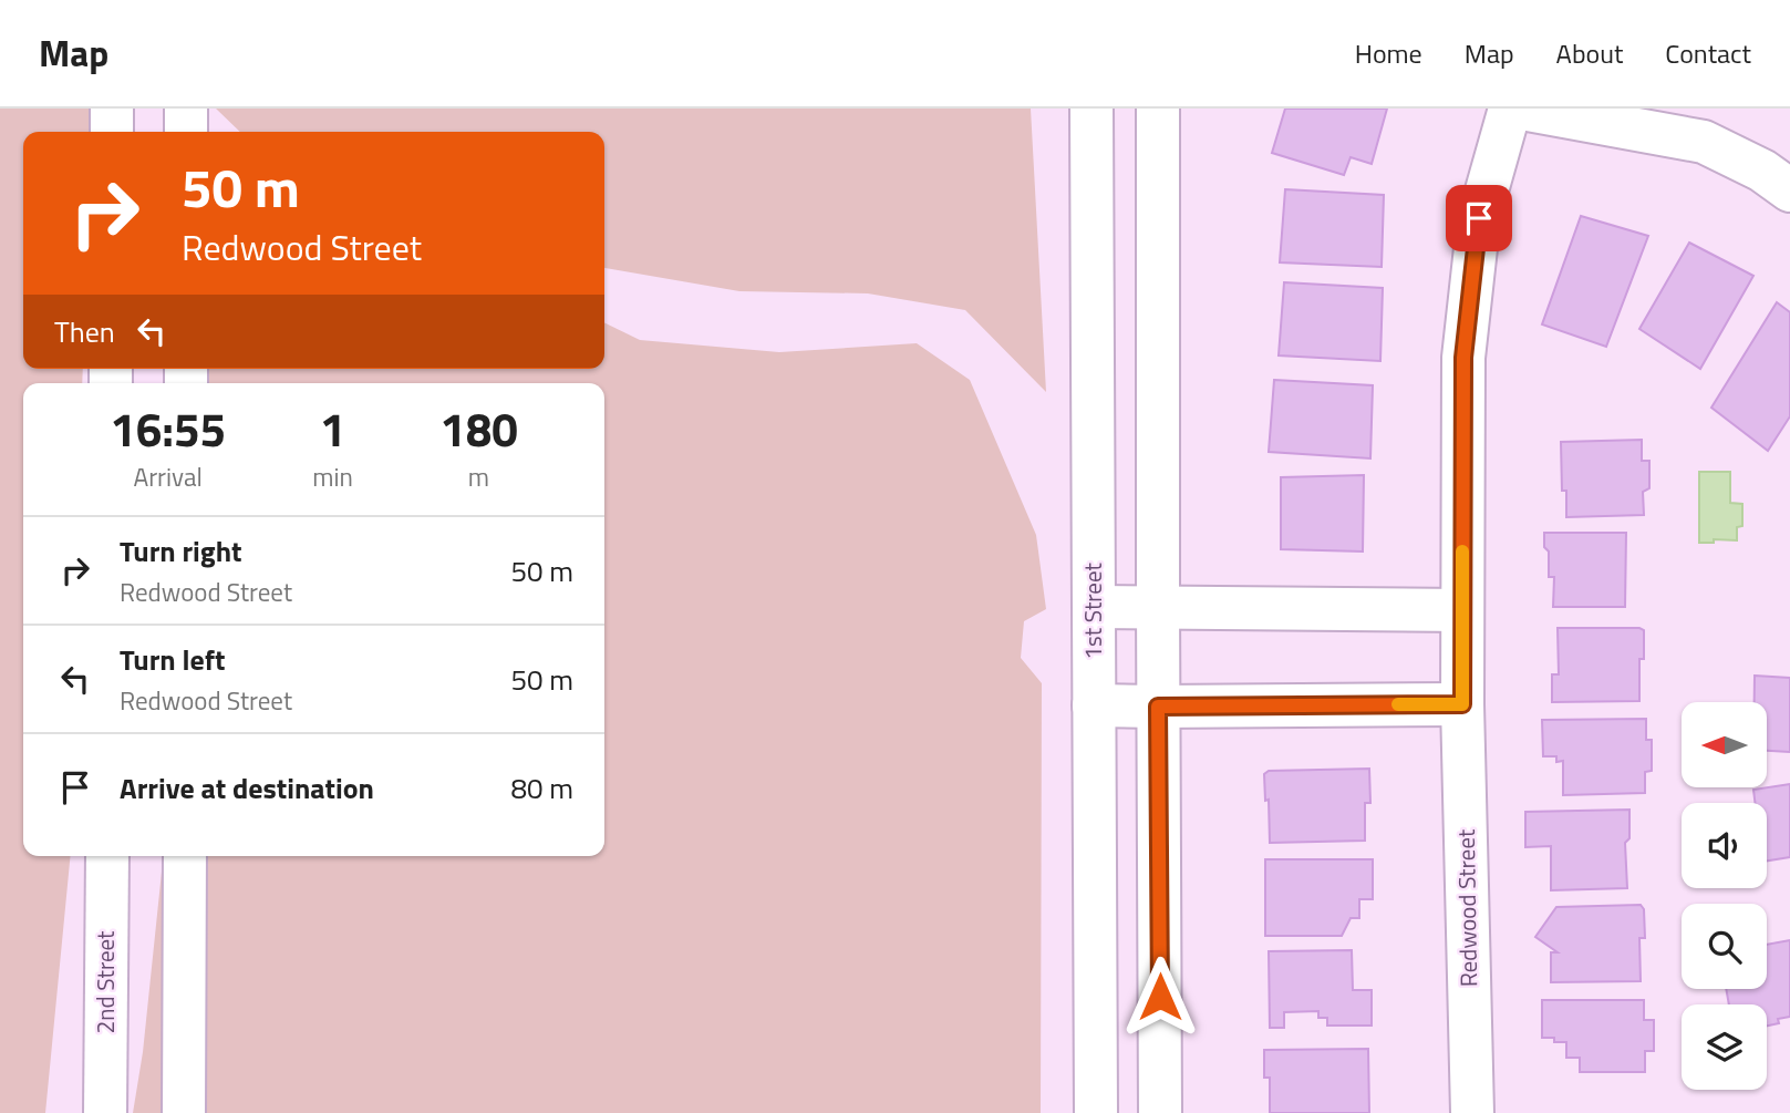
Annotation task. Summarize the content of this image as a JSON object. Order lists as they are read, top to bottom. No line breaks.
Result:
{"streets":{"street":["1st Street","Redwood Street","2nd Street"]},"north":"left","page":{"header":"Map","nav":["Home","Map","About","Contact"],"turn":["50 m","Redwood Street"],"then":"Then","eta":["16:55","Arrival","1","min","180","m"],"list":[{"name":"Turn right","note":"Redwood Street","value":"50 m"},{"name":"Turn left","note":"Redwood Street","value":"50 m"},{"name":"Arrive at destination","value":"80 m"}]}}
